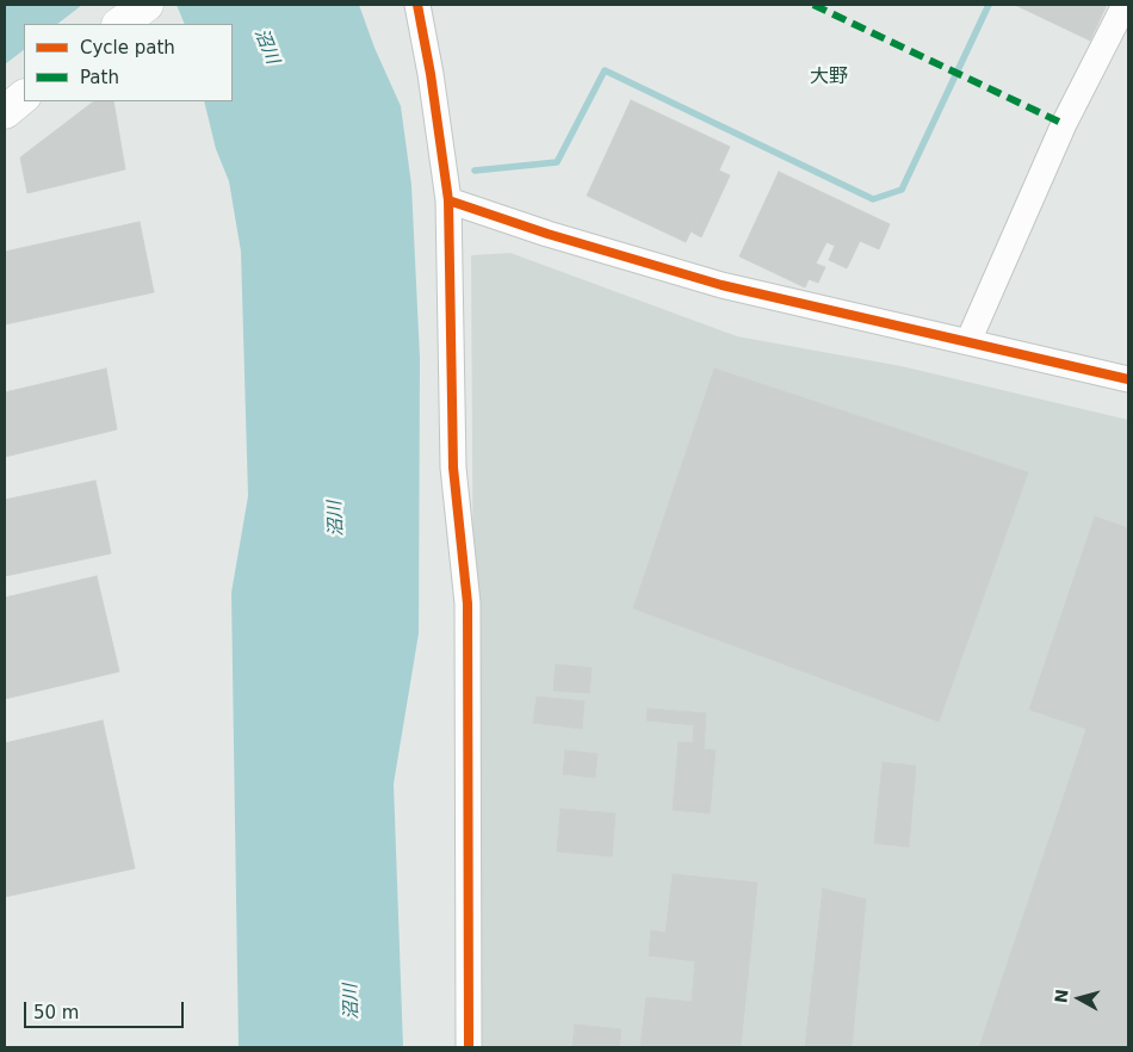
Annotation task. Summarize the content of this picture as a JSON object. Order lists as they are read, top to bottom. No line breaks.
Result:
{"districts":["大野"],"water":["沼川"],"legend":["Cycle path","Path"],"scale_bar":"50 m","north":"left"}
